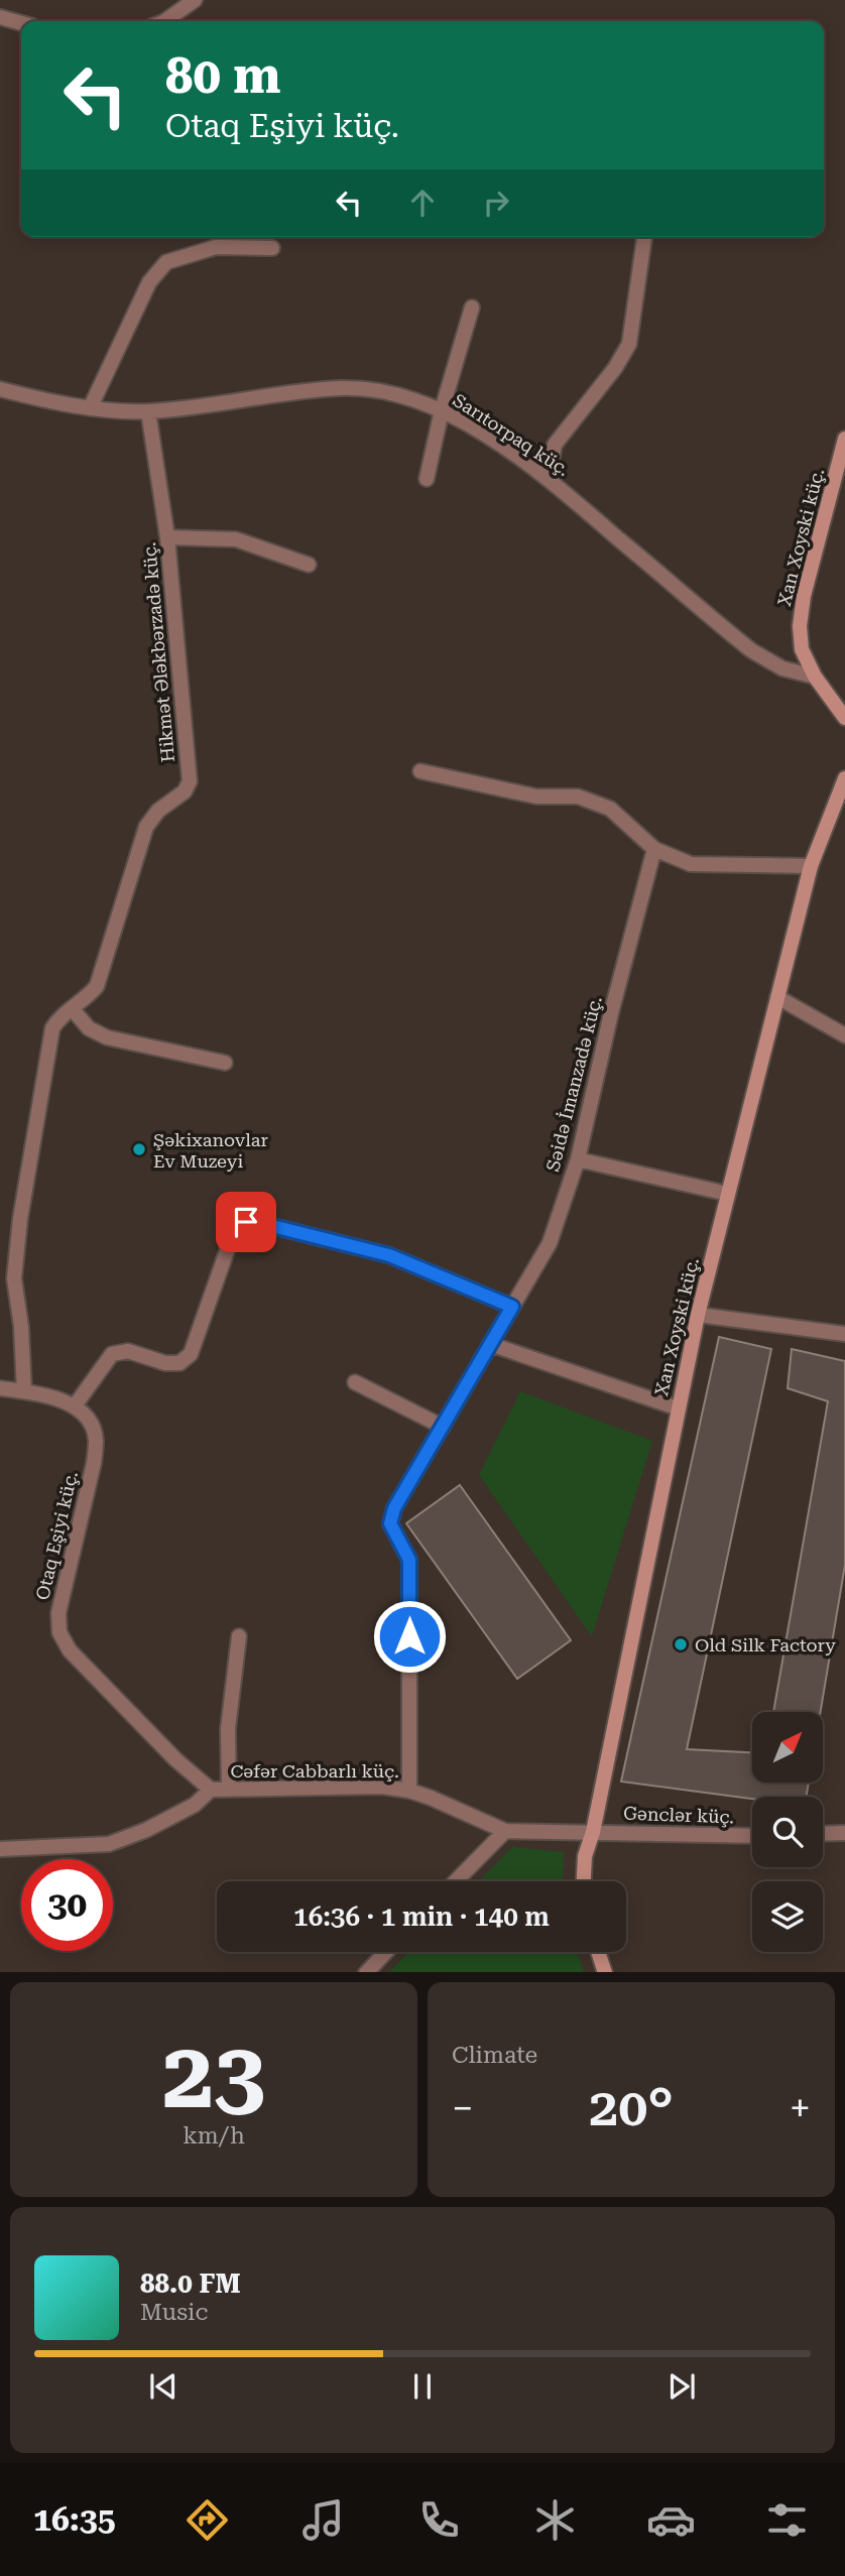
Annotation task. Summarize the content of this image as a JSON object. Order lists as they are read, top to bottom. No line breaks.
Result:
{"streets":{"street":["Sarıtorpaq küç.","Xan Xoyski küç.","Hikmət Ələkbərzadə küç.","Səidə İmanzadə küç.","Otaq Eşiyi küç.","Cəfər Cabbarlı küç.","Gənclər küç."]},"crossings":[["Sarıtorpaq küç.","Xan Xoyski küç."],["Sarıtorpaq küç.","Hikmət Ələkbərzadə küç."],["Xan Xoyski küç.","Cəfər Cabbarlı küç."],["Xan Xoyski küç.","Gənclər küç."],["Səidə İmanzadə küç.","Cəfər Cabbarlı küç."],["Otaq Eşiyi küç.","Cəfər Cabbarlı küç."],["Cəfər Cabbarlı küç.","Gənclər küç."]],"places":["Şəkixanovlar Ev Muzeyi","Old Silk Factory"],"north":"top right","page":{"turn":["80 m","Otaq Eşiyi küç."],"limit":"30","trip":"16:36 · 1 min · 140 m","tile":[["23","km/h"],"Climate"],"heat":["−","20°","+"],"song":["88.0 FM","Music"],"tabs":"16:35"}}
